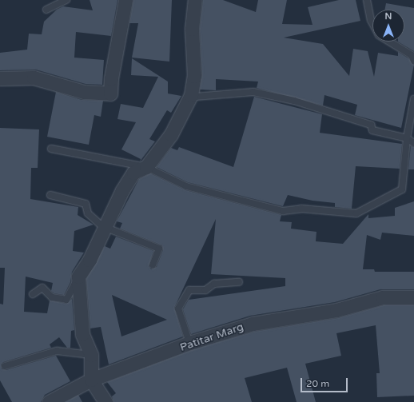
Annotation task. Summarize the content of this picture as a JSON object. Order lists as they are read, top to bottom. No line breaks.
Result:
{"streets":{"street":["Patitar Marg"]},"scale_bar":"20 m","north":"top"}
